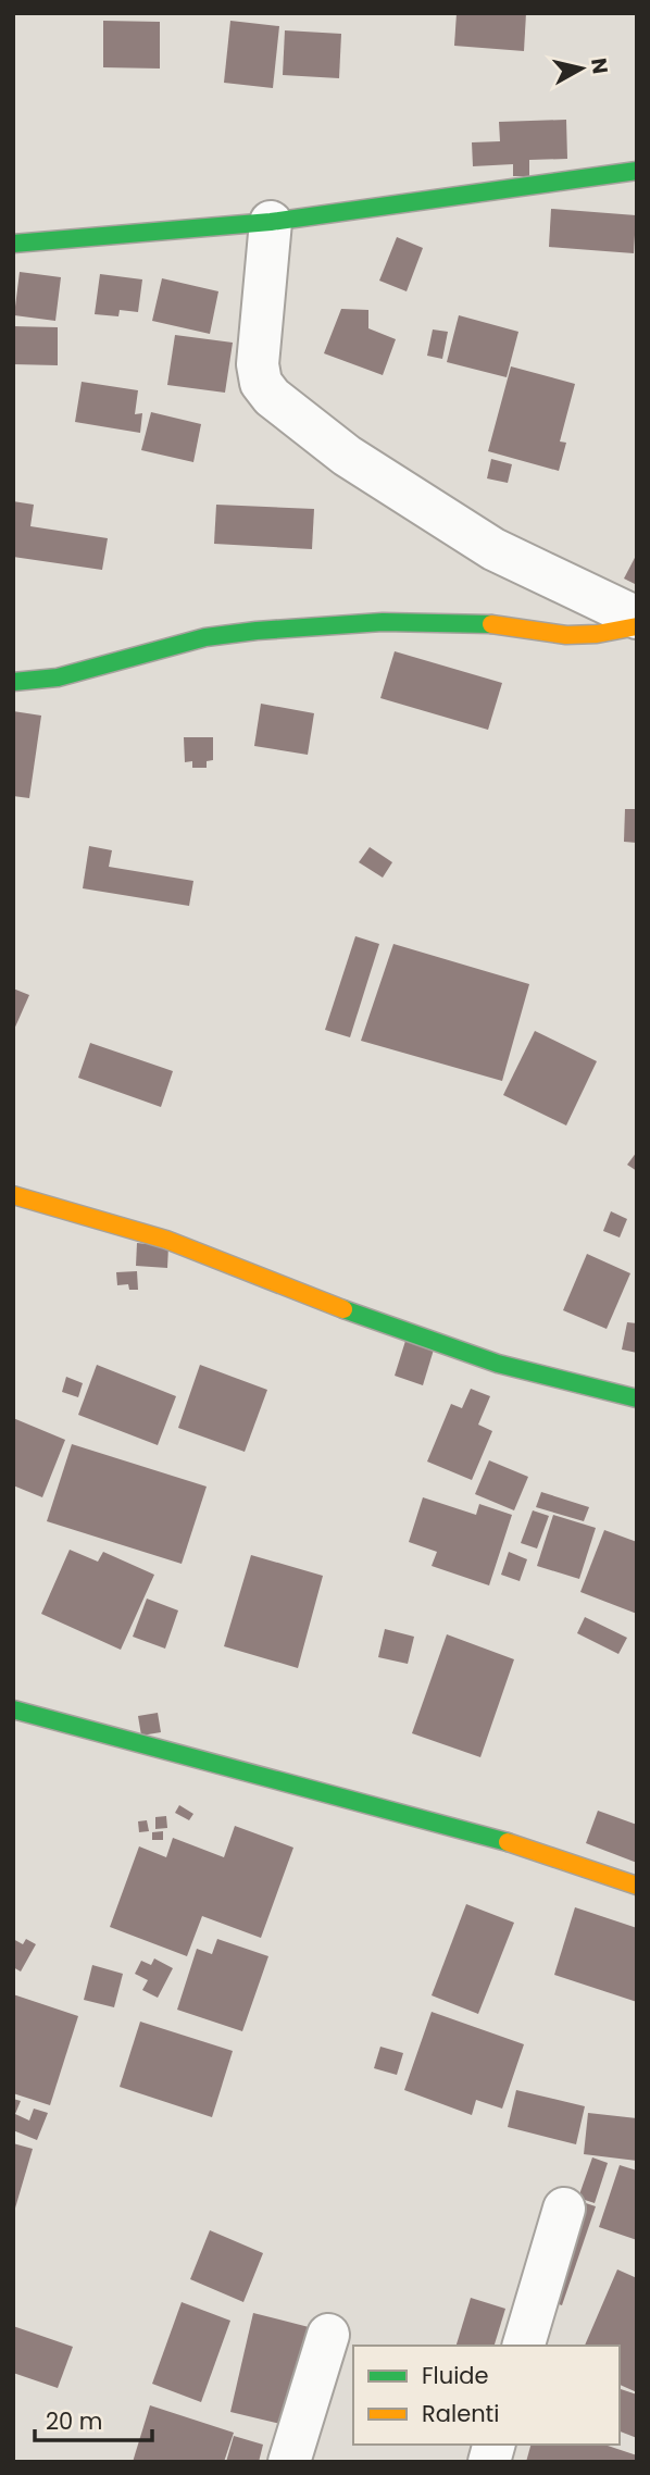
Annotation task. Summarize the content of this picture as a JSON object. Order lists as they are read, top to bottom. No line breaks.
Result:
{"legend":["Fluide","Ralenti"],"scale_bar":"20 m","north":"right"}
